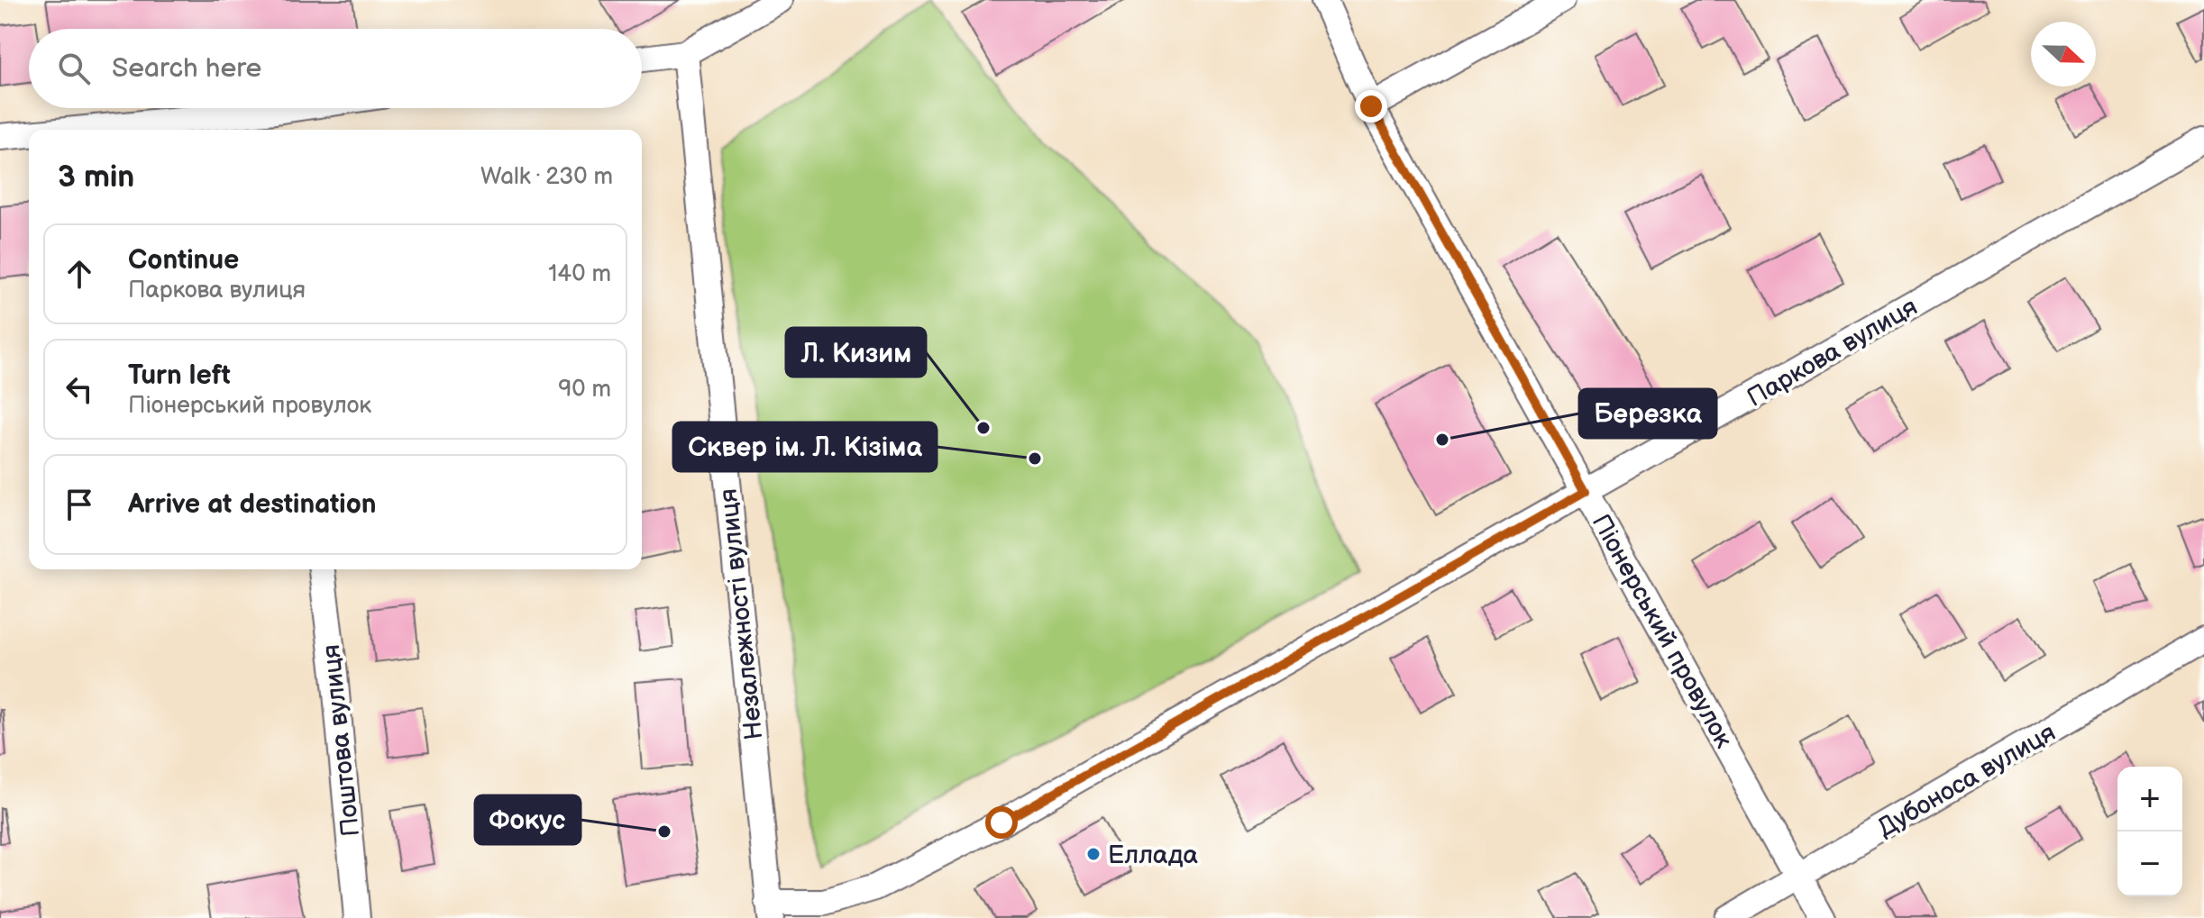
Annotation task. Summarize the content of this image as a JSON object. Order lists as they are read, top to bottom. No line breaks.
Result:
{"streets":{"street":["Паркова вулиця","Незалежності вулиця","Піонерський провулок","Поштова вулиця","Дубоноса вулиця"]},"crossings":[["Паркова вулиця","Незалежності вулиця"],["Паркова вулиця","Піонерський провулок"],["Піонерський провулок","Дубоноса вулиця"]],"places":["Л. Кизим","Березка","Сквер ім. Л. Кізіма","Фокус","Еллада"],"north":"right","page":{"search":"Search here","heading":["3 min","Walk · 230 m"],"list":[["Continue","Паркова вулиця","140 m"],["Turn left","Піонерський провулок","90 m"],"Arrive at destination"],"map_buttons":["+","−"]}}
